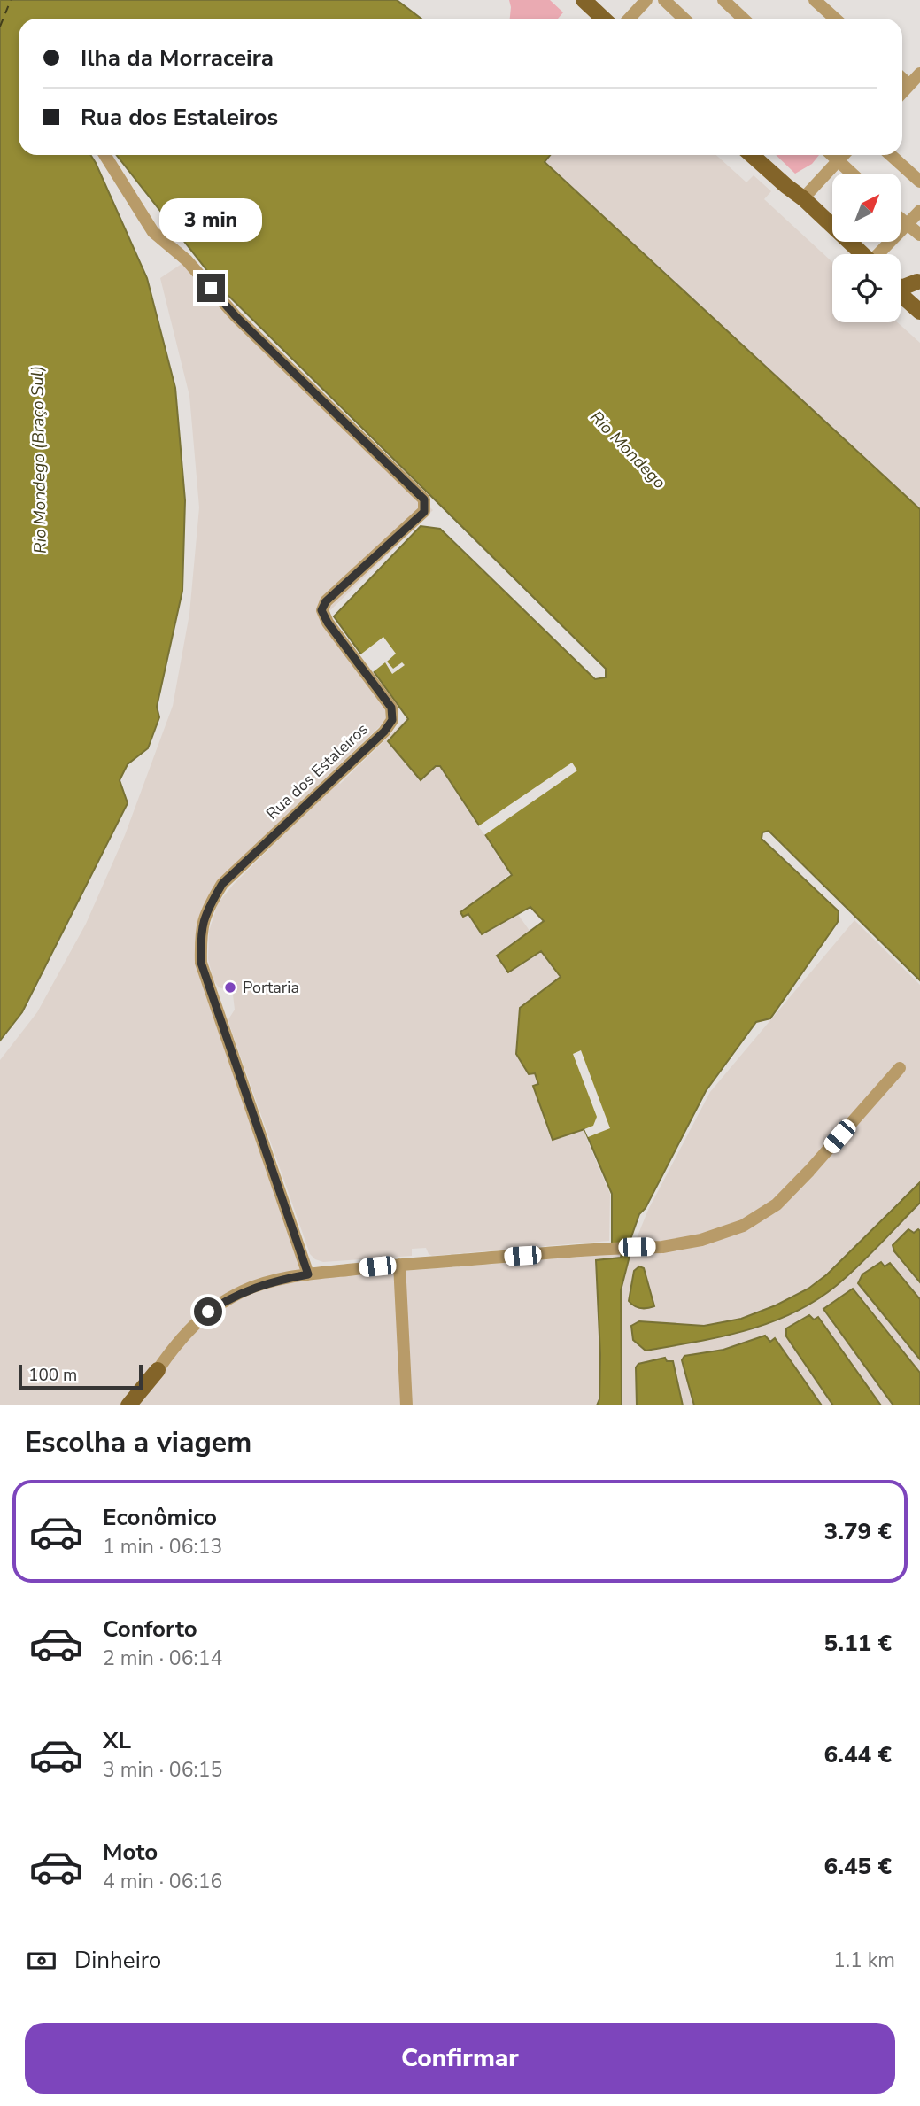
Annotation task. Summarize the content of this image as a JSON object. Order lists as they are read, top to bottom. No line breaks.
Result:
{"streets":{"street":["Rua dos Estaleiros"]},"water":["Rio Mondego","Rio Mondego (Braço Sul)"],"places":["Portaria"],"scale_bar":"100 m","north":"top right","page":{"banner":["Ilha da Morraceira","Rua dos Estaleiros"],"bubble":"3 min","scale":"100 m","heading":"Escolha a viagem","list":[{"name":"Econômico","note":"1 min · 06:13","value":"3.79 €"},{"name":"Conforto","note":"2 min · 06:14","value":"5.11 €"},{"name":"XL","note":"3 min · 06:15","value":"6.44 €"},{"name":"Moto","note":"4 min · 06:16","value":"6.45 €"}],"pay":["Dinheiro","1.1 km"],"buttons":"Confirmar"}}
